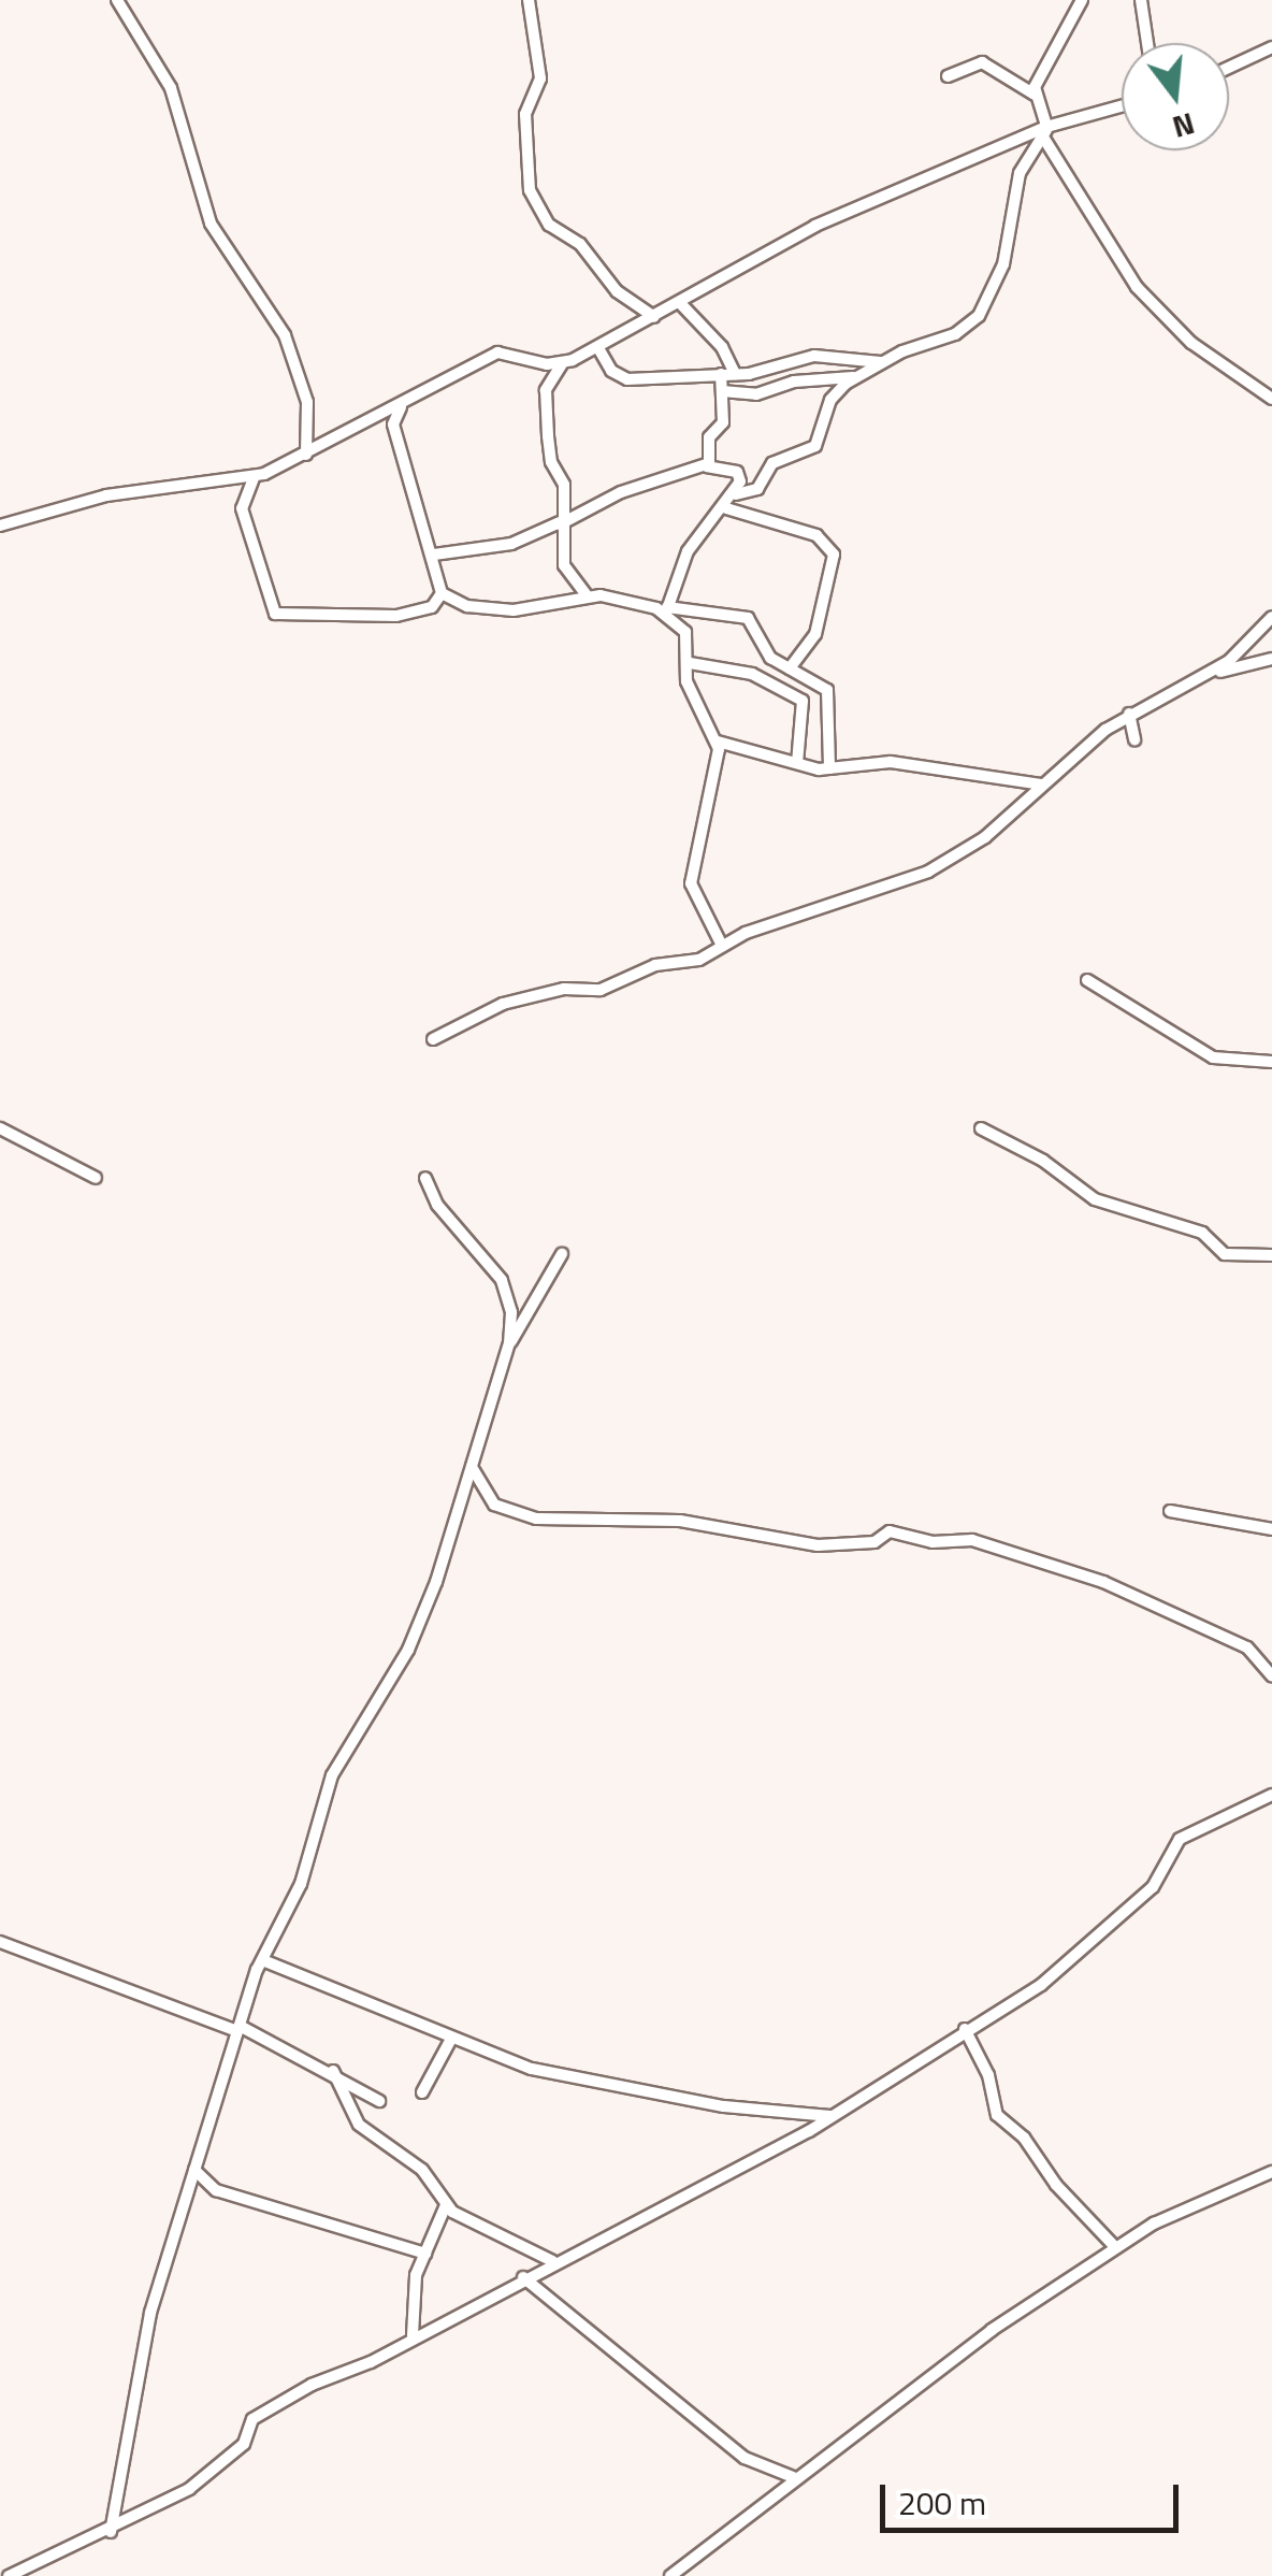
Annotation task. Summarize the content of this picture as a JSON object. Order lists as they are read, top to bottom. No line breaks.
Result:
{"scale_bar":"200 m","north":"bottom"}
